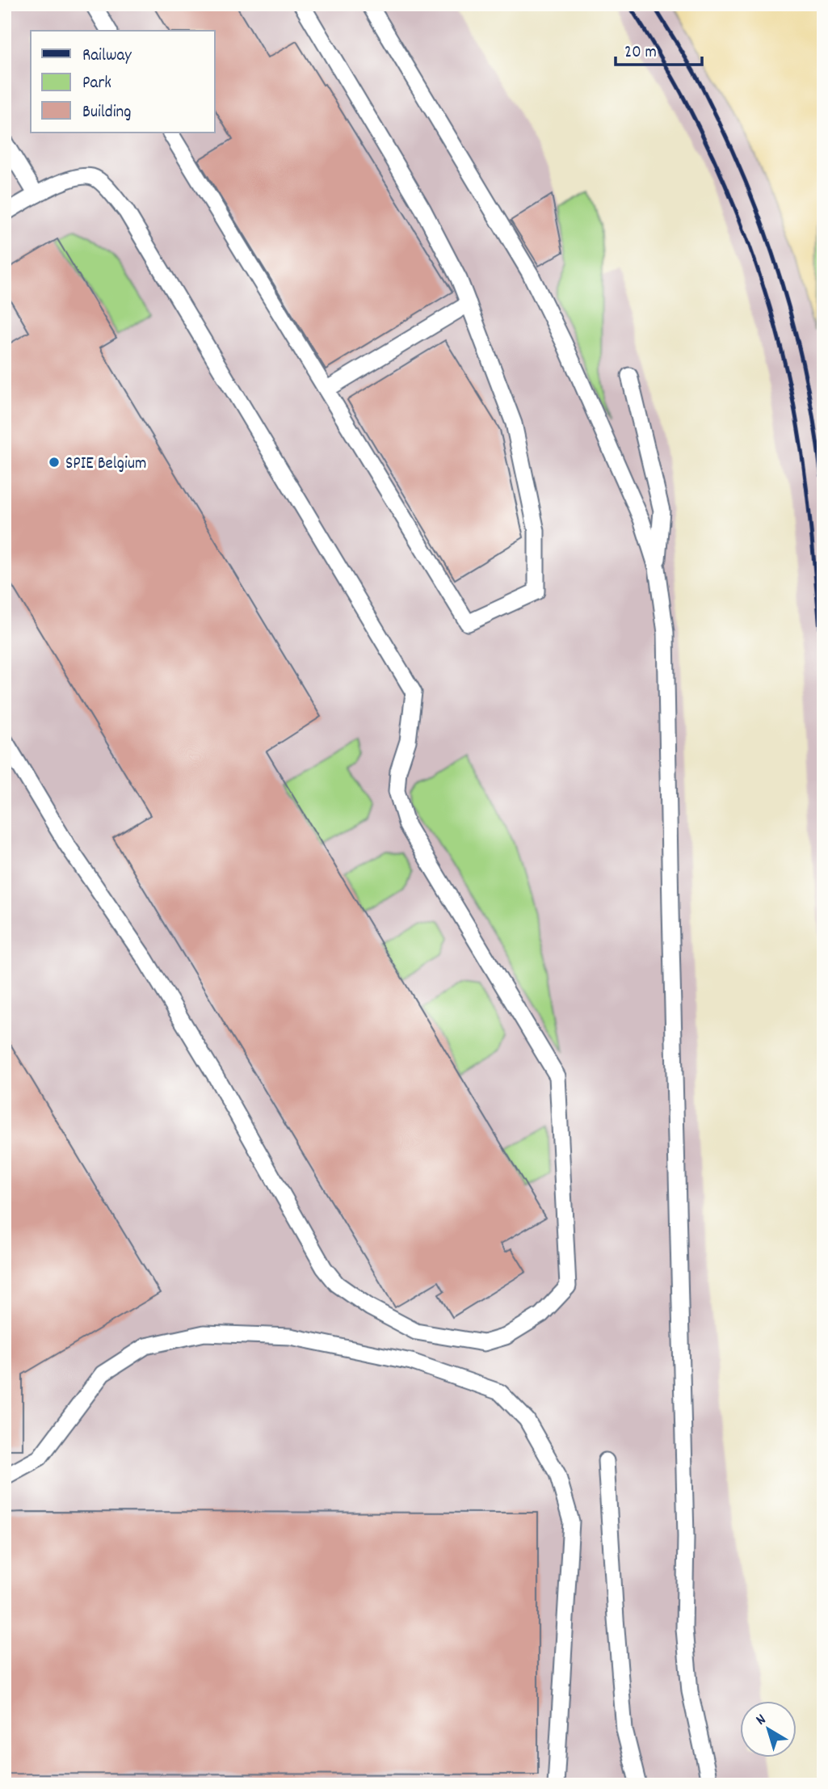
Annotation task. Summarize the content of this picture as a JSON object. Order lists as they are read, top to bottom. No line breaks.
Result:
{"places":["SPIE Belgium"],"legend":["Railway","Park","Building"],"scale_bar":"20 m","north":"top left"}
